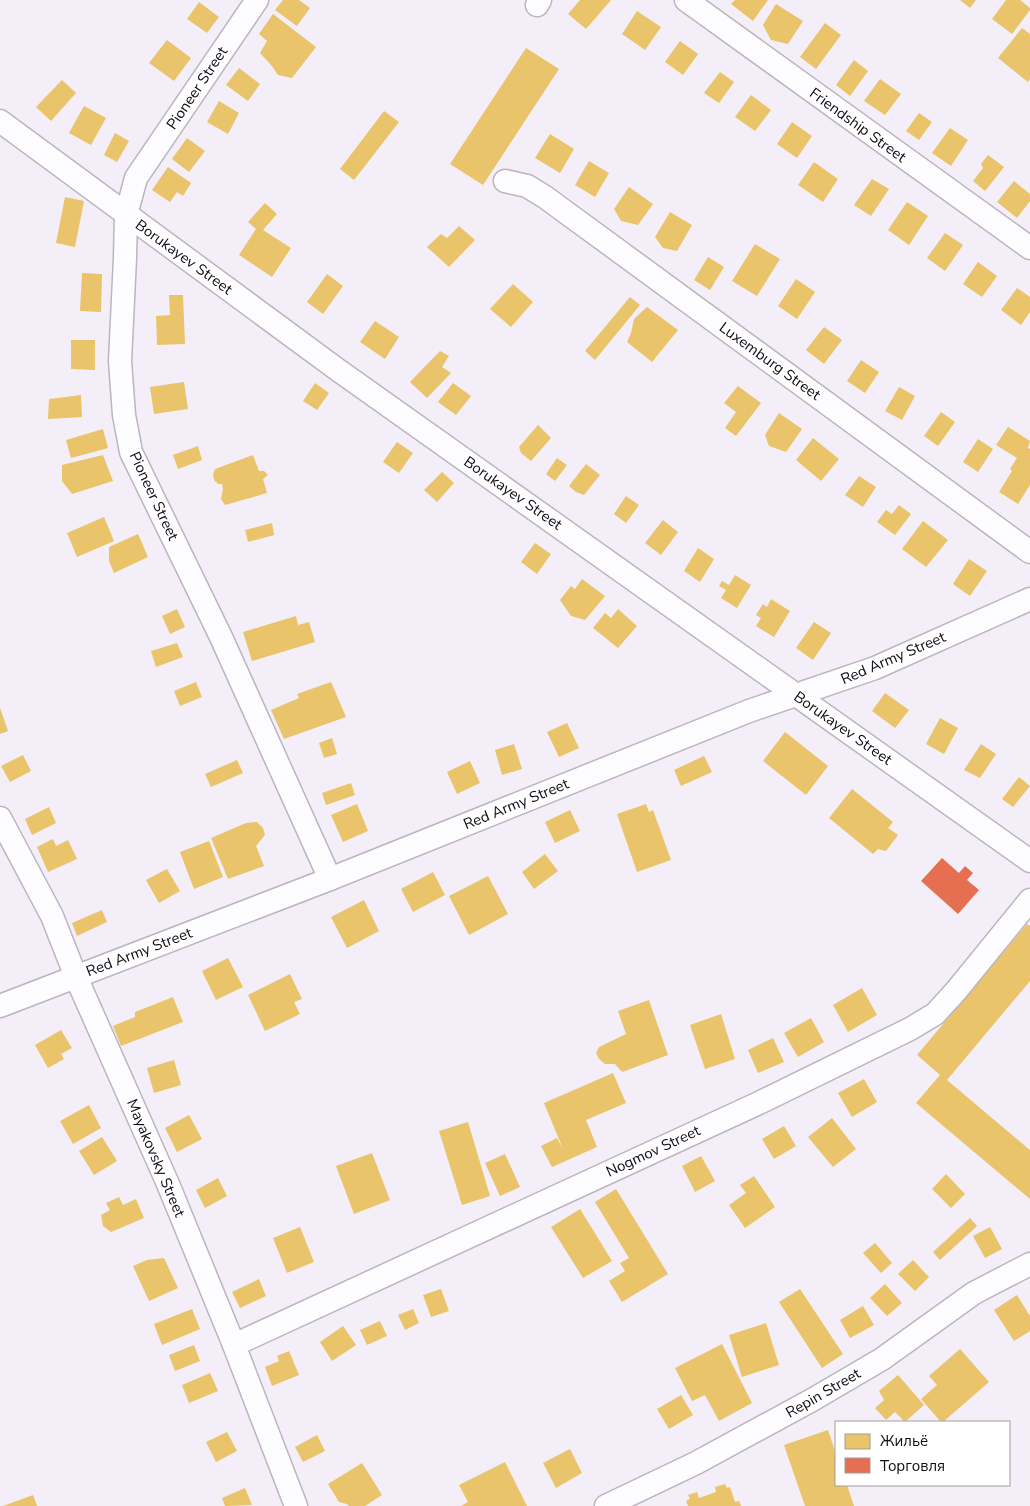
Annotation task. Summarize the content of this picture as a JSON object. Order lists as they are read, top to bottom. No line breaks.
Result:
{"streets":{"street":["Pioneer Street","Friendship Street","Borukayev Street","Luxemburg Street","Red Army Street","Nogmov Street","Mayakovsky Street","Repin Street"]},"crossings":[["Pioneer Street","Borukayev Street"],["Pioneer Street","Red Army Street"],["Borukayev Street","Red Army Street"],["Red Army Street","Mayakovsky Street"],["Nogmov Street","Mayakovsky Street"]],"legend":["Жильё","Торговля"]}
